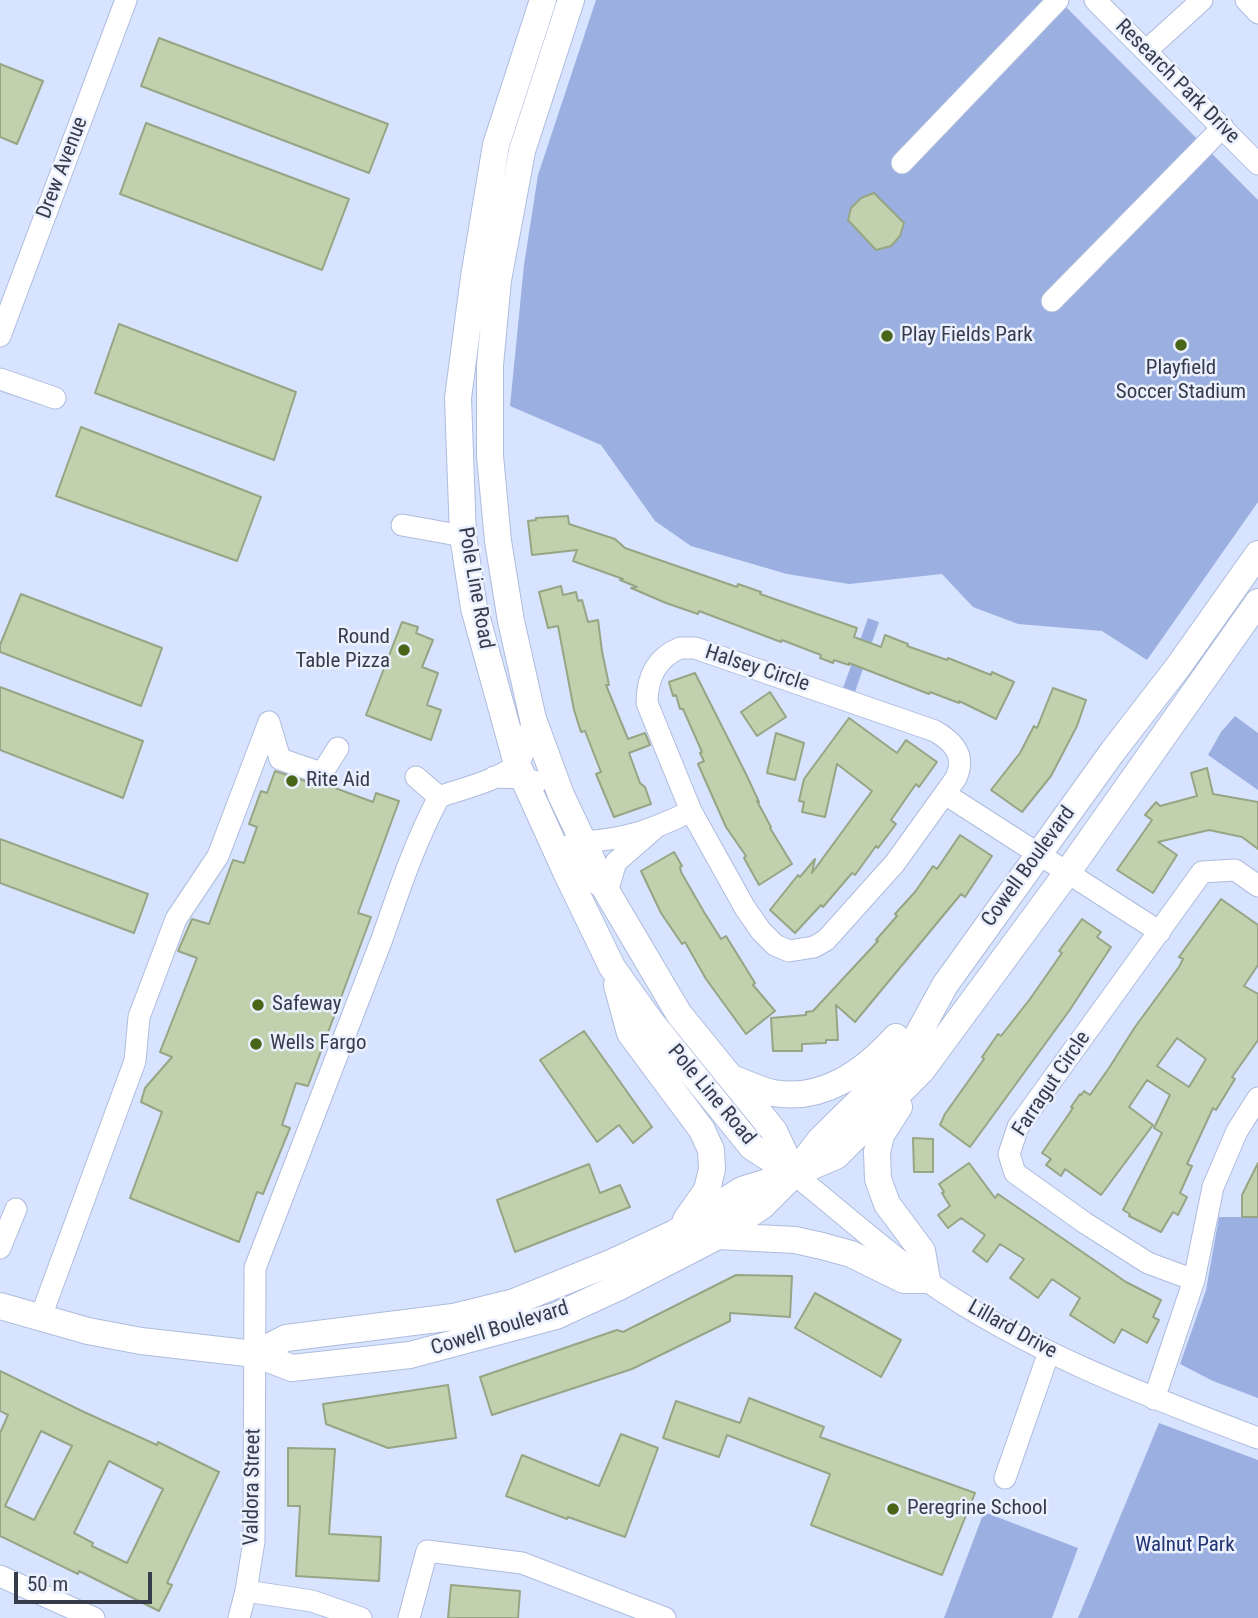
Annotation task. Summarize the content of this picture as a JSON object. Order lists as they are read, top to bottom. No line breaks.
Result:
{"streets":{"main road":["Pole Line Road","Cowell Boulevard"],"street":["Research Park Drive","Drew Avenue","Halsey Circle","Farragut Circle","Lillard Drive","Valdora Street"]},"crossings":[["Pole Line Road","Cowell Boulevard"],["Pole Line Road","Lillard Drive"],["Cowell Boulevard","Lillard Drive"],["Cowell Boulevard","Valdora Street"]],"parks":["Walnut Park"],"places":["Play Fields Park","Playfield Soccer Stadium","Round Table Pizza","Rite Aid","Safeway","Wells Fargo","Peregrine School"],"scale_bar":"50 m"}
